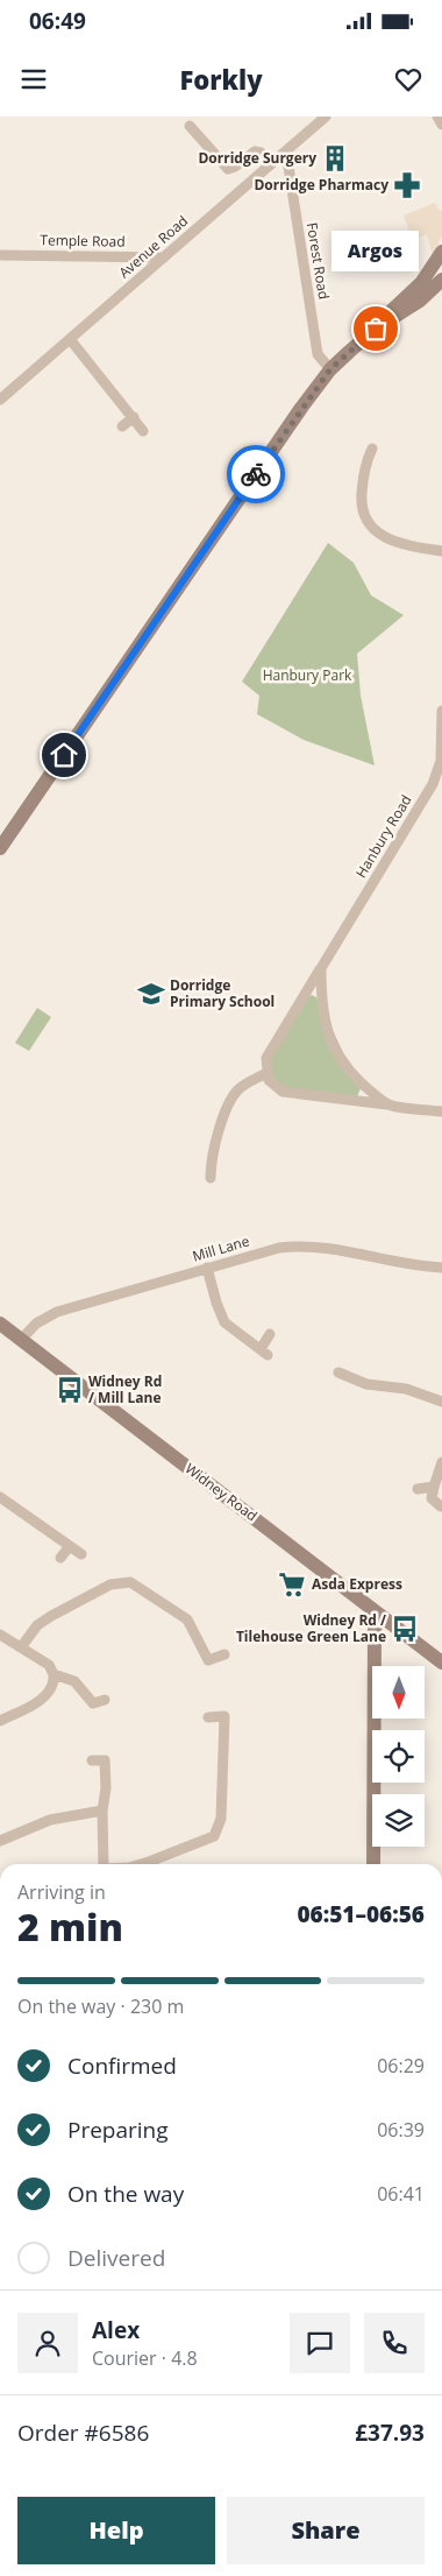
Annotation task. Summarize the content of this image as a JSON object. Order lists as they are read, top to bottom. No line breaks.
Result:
{"streets":{"main road":["Widney Road"],"street":["Temple Road","Avenue Road","Forest Road","Hanbury Road","Mill Lane"]},"crossings":[["Temple Road","Avenue Road"],["Avenue Road","Forest Road"],["Mill Lane","Widney Road"]],"parks":["Hanbury Park"],"places":{"building":["Dorridge Surgery"],"pharmacy":["Dorridge Pharmacy"],"other":["Argos"],"school or university":["Dorridge Primary School"],"bus stop":["Widney Rd / Mill Lane","Widney Rd / Tilehouse Green Lane"],"supermarket":["Asda Express"]},"north":"bottom","page":{"status":"06:49","header":"Forkly","bubble":"Argos","heading":["2 min","Arriving in","06:51–06:56"],"panel":["Alex","Courier · 4.8","Order #6586","£37.93"],"bar":"On the way · 230 m","list":[["Confirmed","06:29"],["Preparing","06:39"],["On the way","06:41"],"Delivered"],"buttons":["Help","Share"]}}
